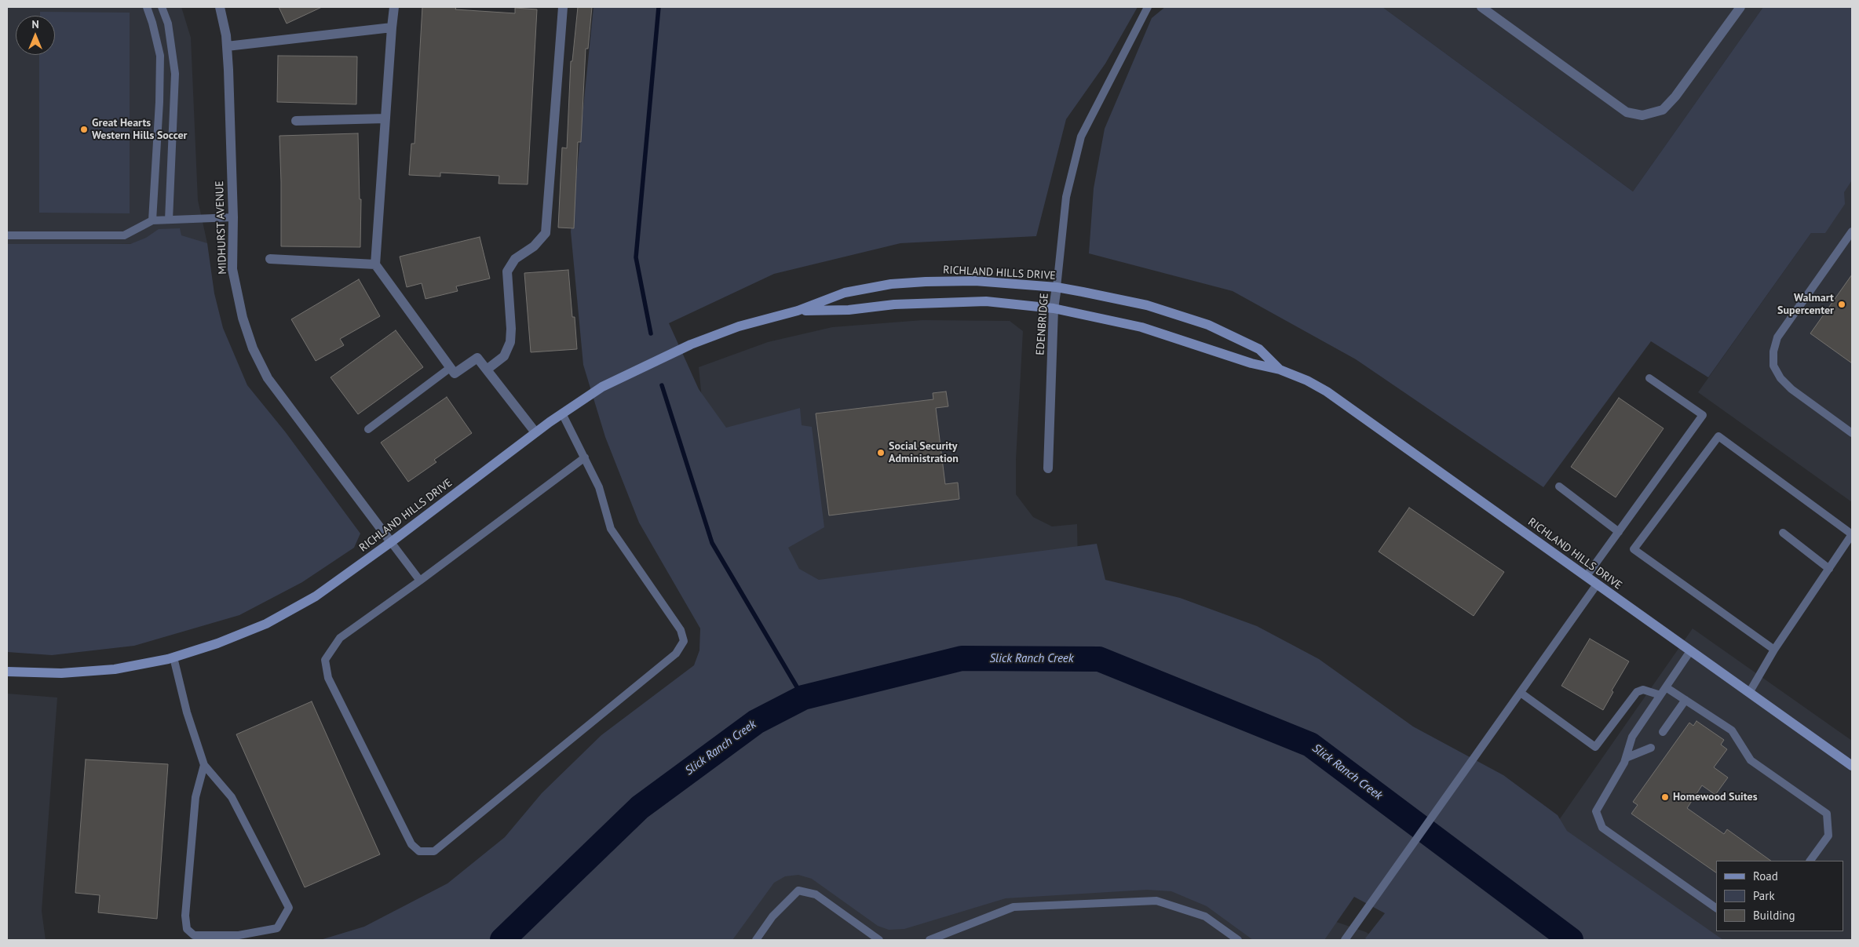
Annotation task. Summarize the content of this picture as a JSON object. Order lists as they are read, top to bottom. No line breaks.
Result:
{"streets":{"street":["MIDHURST AVENUE","RICHLAND HILLS DRIVE","EDENBRIDGE"]},"crossings":[["MIDHURST AVENUE","RICHLAND HILLS DRIVE"],["RICHLAND HILLS DRIVE","EDENBRIDGE"]],"water":["Slick Ranch Creek"],"places":["Great Hearts Western Hills Soccer","Walmart Supercenter","Social Security Administration","Homewood Suites"],"legend":["Road","Park","Building"],"north":"top"}
